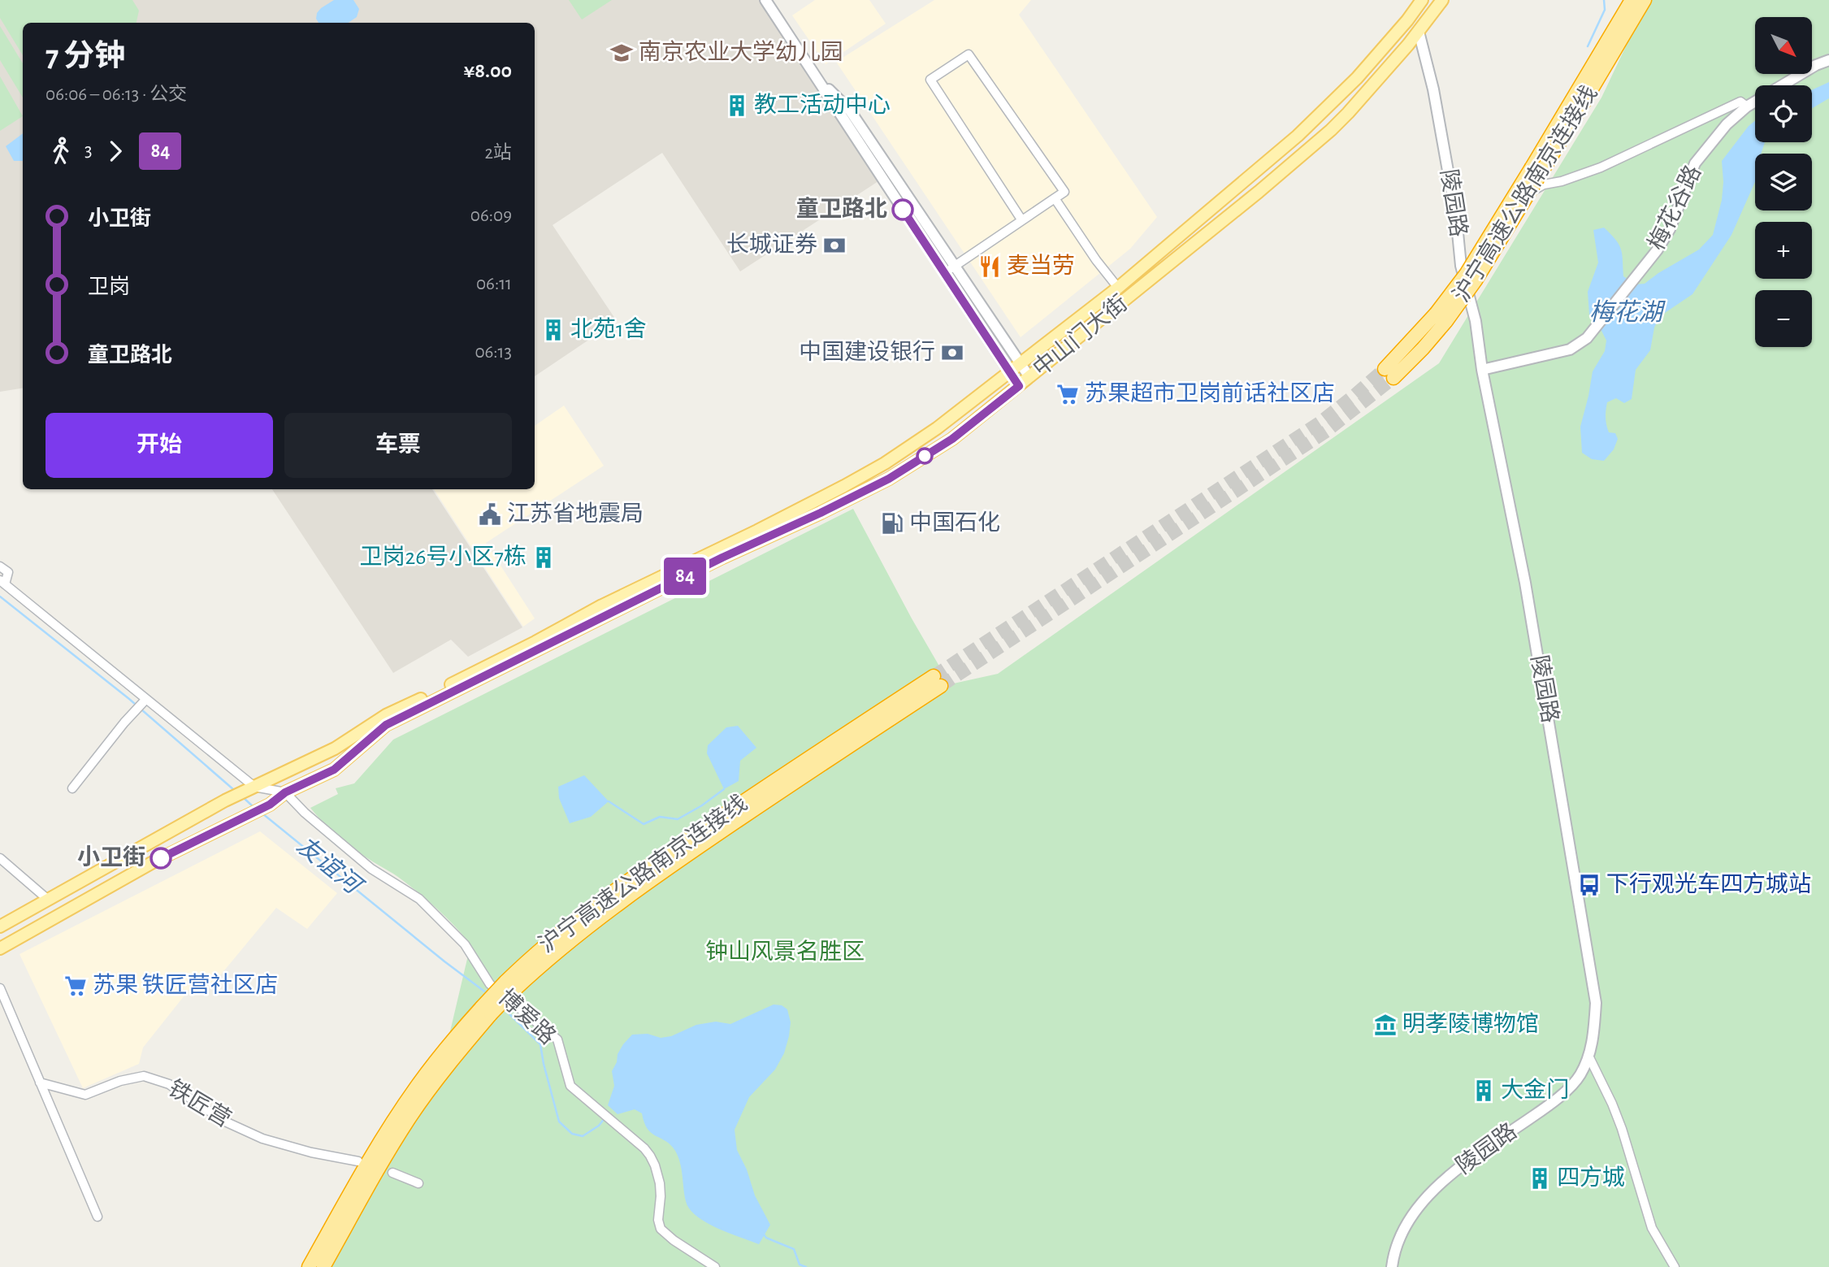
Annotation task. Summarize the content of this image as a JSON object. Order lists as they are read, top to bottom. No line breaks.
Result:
{"streets":{"highway":["沪宁高速公路南京连接线"],"main road":["中山门大街"],"street":["陵园路","梅花谷路","博爱路","铁匠营"]},"crossings":[["陵园路","梅花谷路"],["陵园路","中山门大街"],["中山门大街","博爱路"]],"water":["梅花湖","友谊河"],"parks":["钟山风景名胜区"],"places":{"school or university":["南京农业大学幼儿园"],"building":["教工活动中心","北苑1舍","卫岗26号小区7栋","大金门","四方城"],"other":["童卫路北","小卫街"],"bank":["长城证券","中国建设银行"],"restaurant":["麦当劳"],"supermarket":["苏果超市卫岗前话社区店","苏果 铁匠营社区店"],"public building":["江苏省地震局"],"fuel station":["中国石化"],"bus stop":["下行观光车四方城站"],"museum":["明孝陵博物馆"]},"lines":["bus line 84"],"north":"bottom right","page":{"on_map":"84","map_buttons":["+","−"],"heading":["7 分钟","06:06 – 06:13 · 公交","¥8.00"],"legs":["3","84","2站"],"list":[{"name":"小卫街","value":"06:09"},{"name":"卫岗","value":"06:11"},{"name":"童卫路北","value":"06:13"}],"buttons":["开始","车票"]}}
